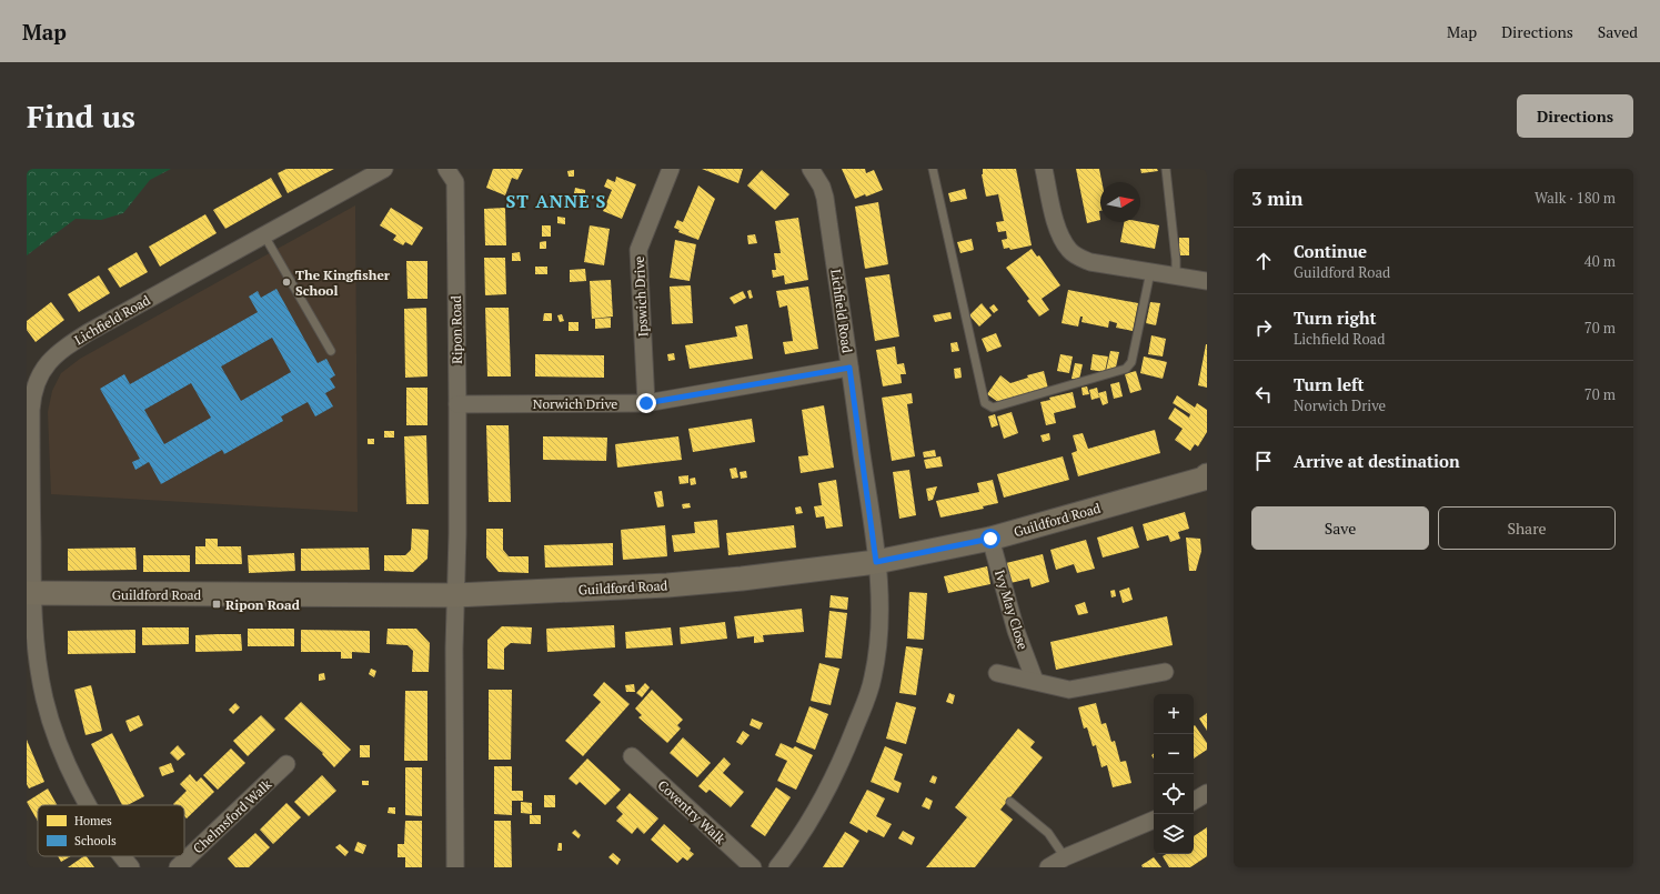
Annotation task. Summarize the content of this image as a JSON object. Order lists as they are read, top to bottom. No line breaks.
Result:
{"streets":{"street":["Ipswich Drive","Lichfield Road","Ripon Road","Norwich Drive","Guildford Road","Ivy May Close","Coventry Walk","Chelmsford Walk"]},"crossings":[["Ipswich Drive","Norwich Drive"],["Lichfield Road","Norwich Drive"],["Lichfield Road","Guildford Road"],["Ripon Road","Norwich Drive"],["Ripon Road","Guildford Road"],["Guildford Road","Ivy May Close"]],"districts":["ST ANNE'S"],"places":{"other":["The Kingfisher School"],"transit":["Ripon Road"]},"legend":["Homes","Schools"],"north":"right","page":{"header":"Map","nav":["Map","Directions","Saved"],"buttons":["Directions",["Save","Share"]],"title":"Find us","heading":["3 min","Walk · 180 m"],"list":[["Continue","Guildford Road","40 m"],["Turn right","Lichfield Road","70 m"],["Turn left","Norwich Drive","70 m"],"Arrive at destination"],"map_buttons":["+","−"]}}
